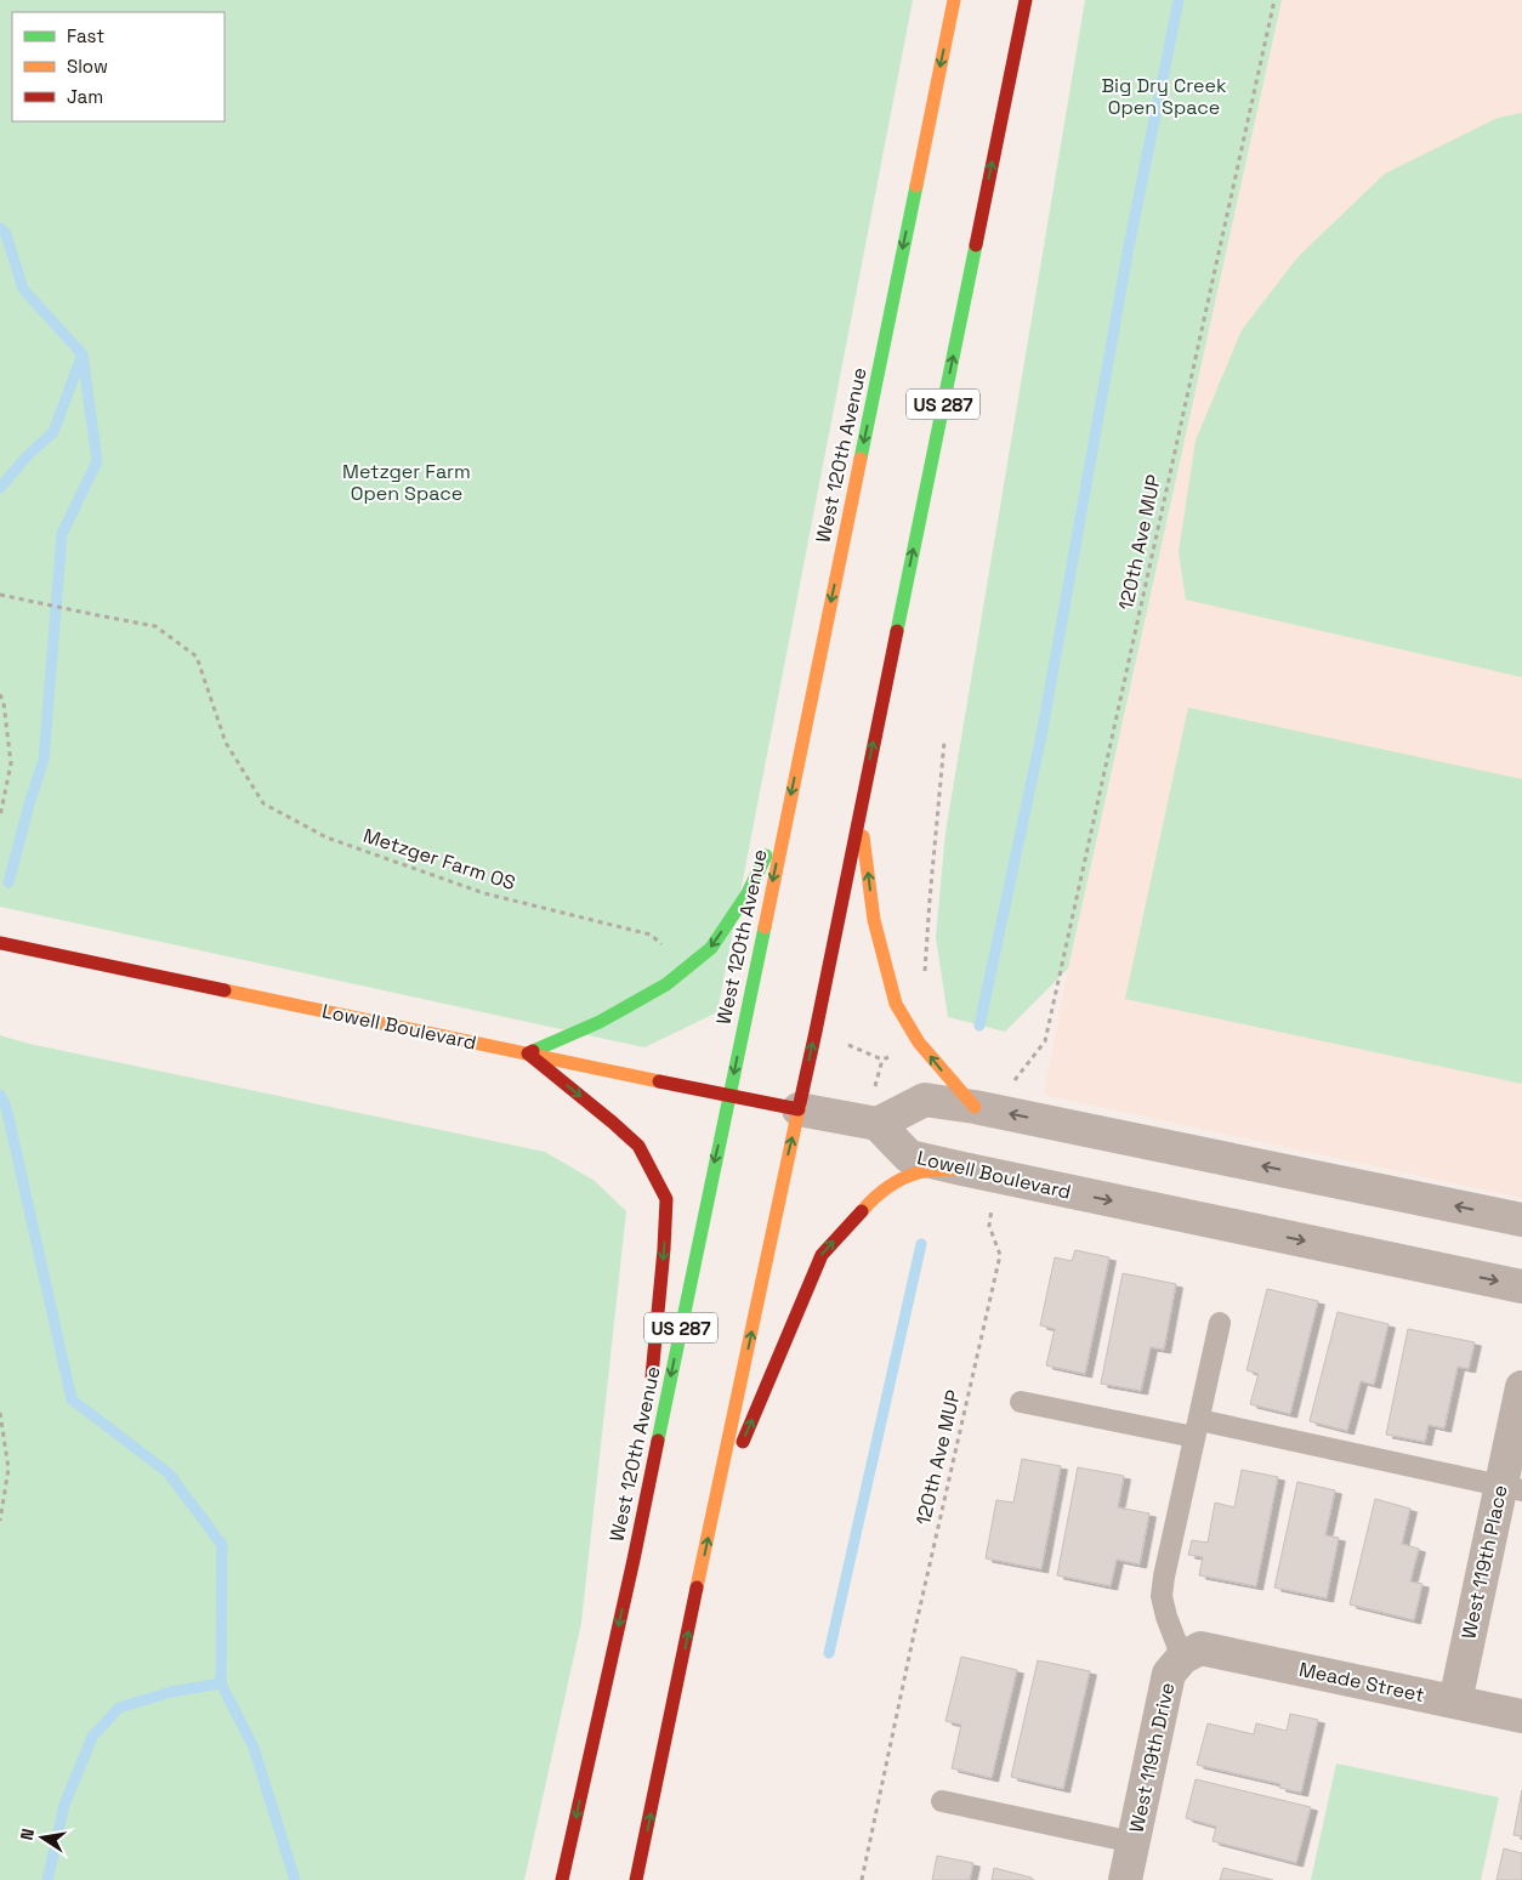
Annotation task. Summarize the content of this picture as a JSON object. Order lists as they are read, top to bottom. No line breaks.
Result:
{"streets":{"main road":["US 287","West 120th Avenue","Lowell Boulevard"],"street":["West 119th Place","Meade Street","West 119th Drive"],"path":["120th Ave MUP","Metzger Farm OS"]},"crossings":[["US 287","Lowell Boulevard"],["West 120th Avenue","Lowell Boulevard"],["West 119th Place","Meade Street"],["Meade Street","West 119th Drive"]],"one_way":["Lowell Boulevard"],"parks":["Big Dry Creek Open Space","Metzger Farm Open Space"],"legend":["Fast","Slow","Jam"],"north":"left"}
